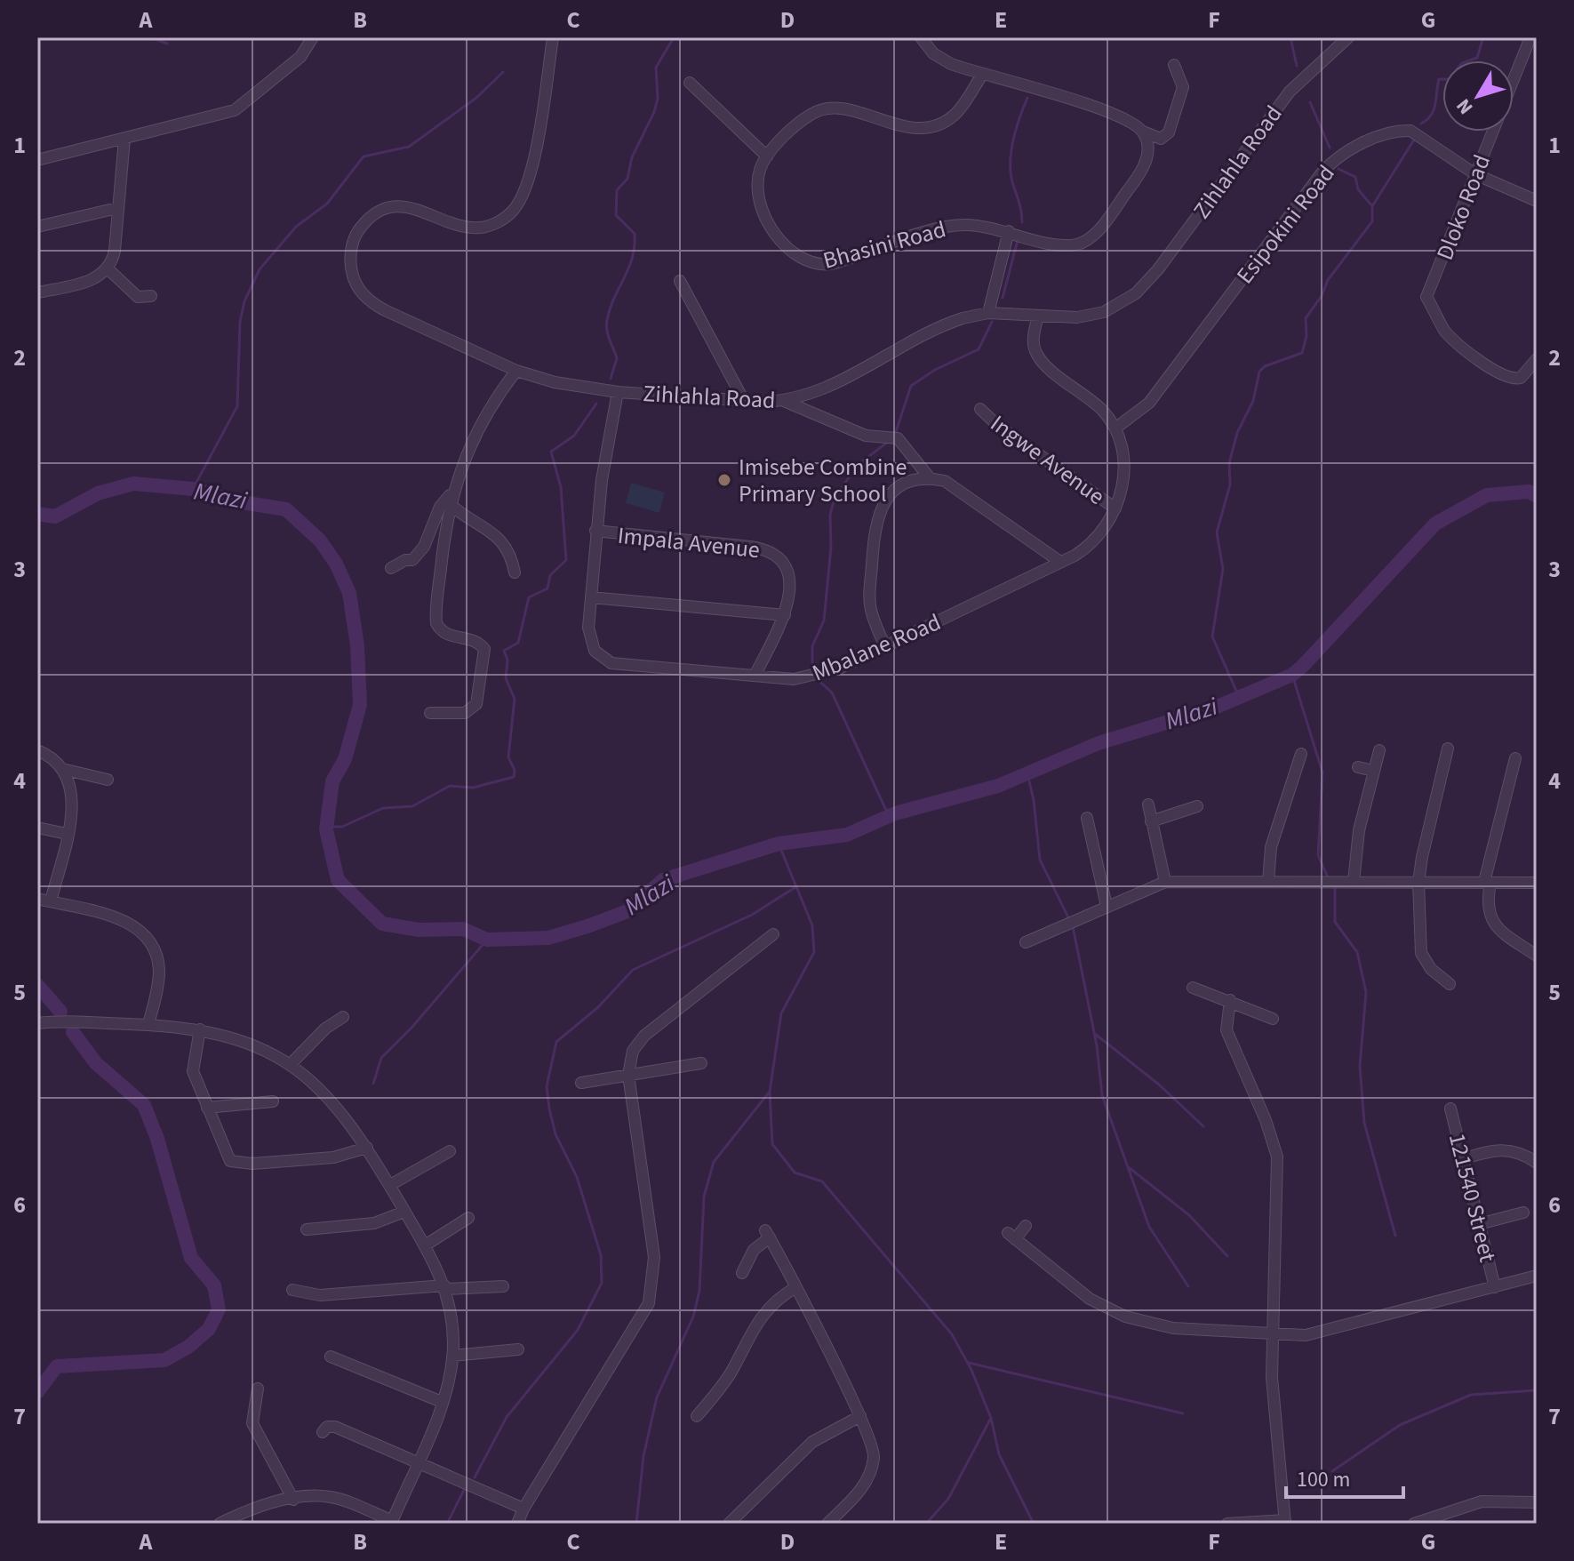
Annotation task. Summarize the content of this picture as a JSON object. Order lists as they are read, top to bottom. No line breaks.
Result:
{"streets":{"street":["Zihlahla Road","Dloko Road","Esipokini Road","Bhasini Road","Ingwe Avenue","Impala Avenue","Mbalane Road","121540 Street"]},"crossings":[["Zihlahla Road","Mbalane Road"],["Dloko Road","Esipokini Road"],["Esipokini Road","Mbalane Road"],["Ingwe Avenue","Mbalane Road"],["Impala Avenue","Mbalane Road"]],"water":["Mlazi"],"places":["Imisebe Combine Primary School"],"scale_bar":"100 m","north":"bottom left","grid":{"columns":["A","B","C","D","E","F","G"],"rows":["1","2","3","4","5","6","7"]}}
